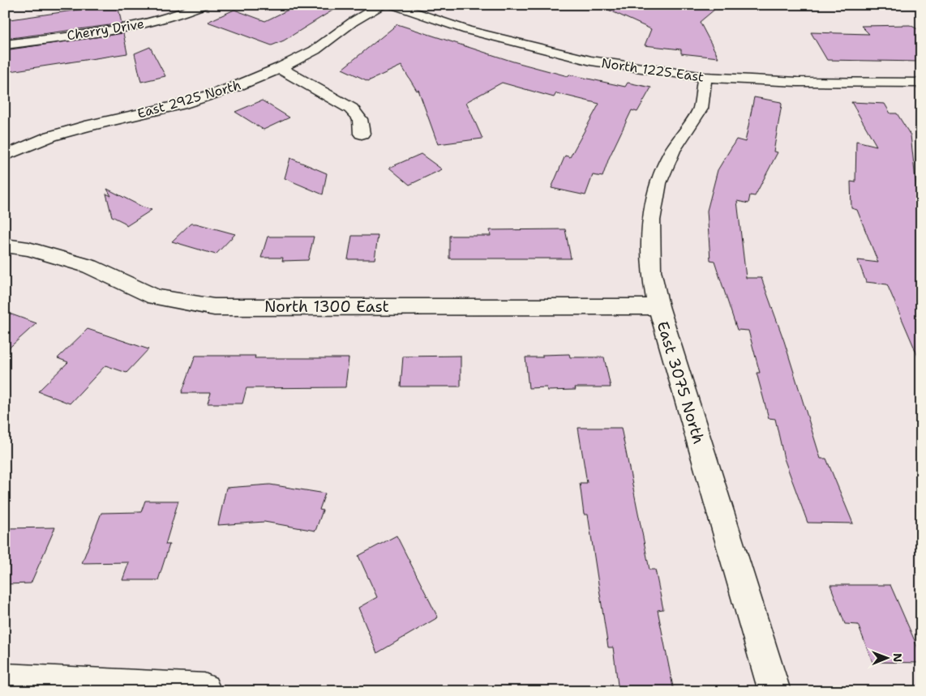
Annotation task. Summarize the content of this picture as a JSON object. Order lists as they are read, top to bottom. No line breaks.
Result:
{"streets":{"street":["Cherry Drive","North 1225 East","East 2925 North","North 1300 East","East 3075 North"]},"crossings":[["North 1225 East","East 3075 North"],["North 1300 East","East 3075 North"]],"north":"right"}
